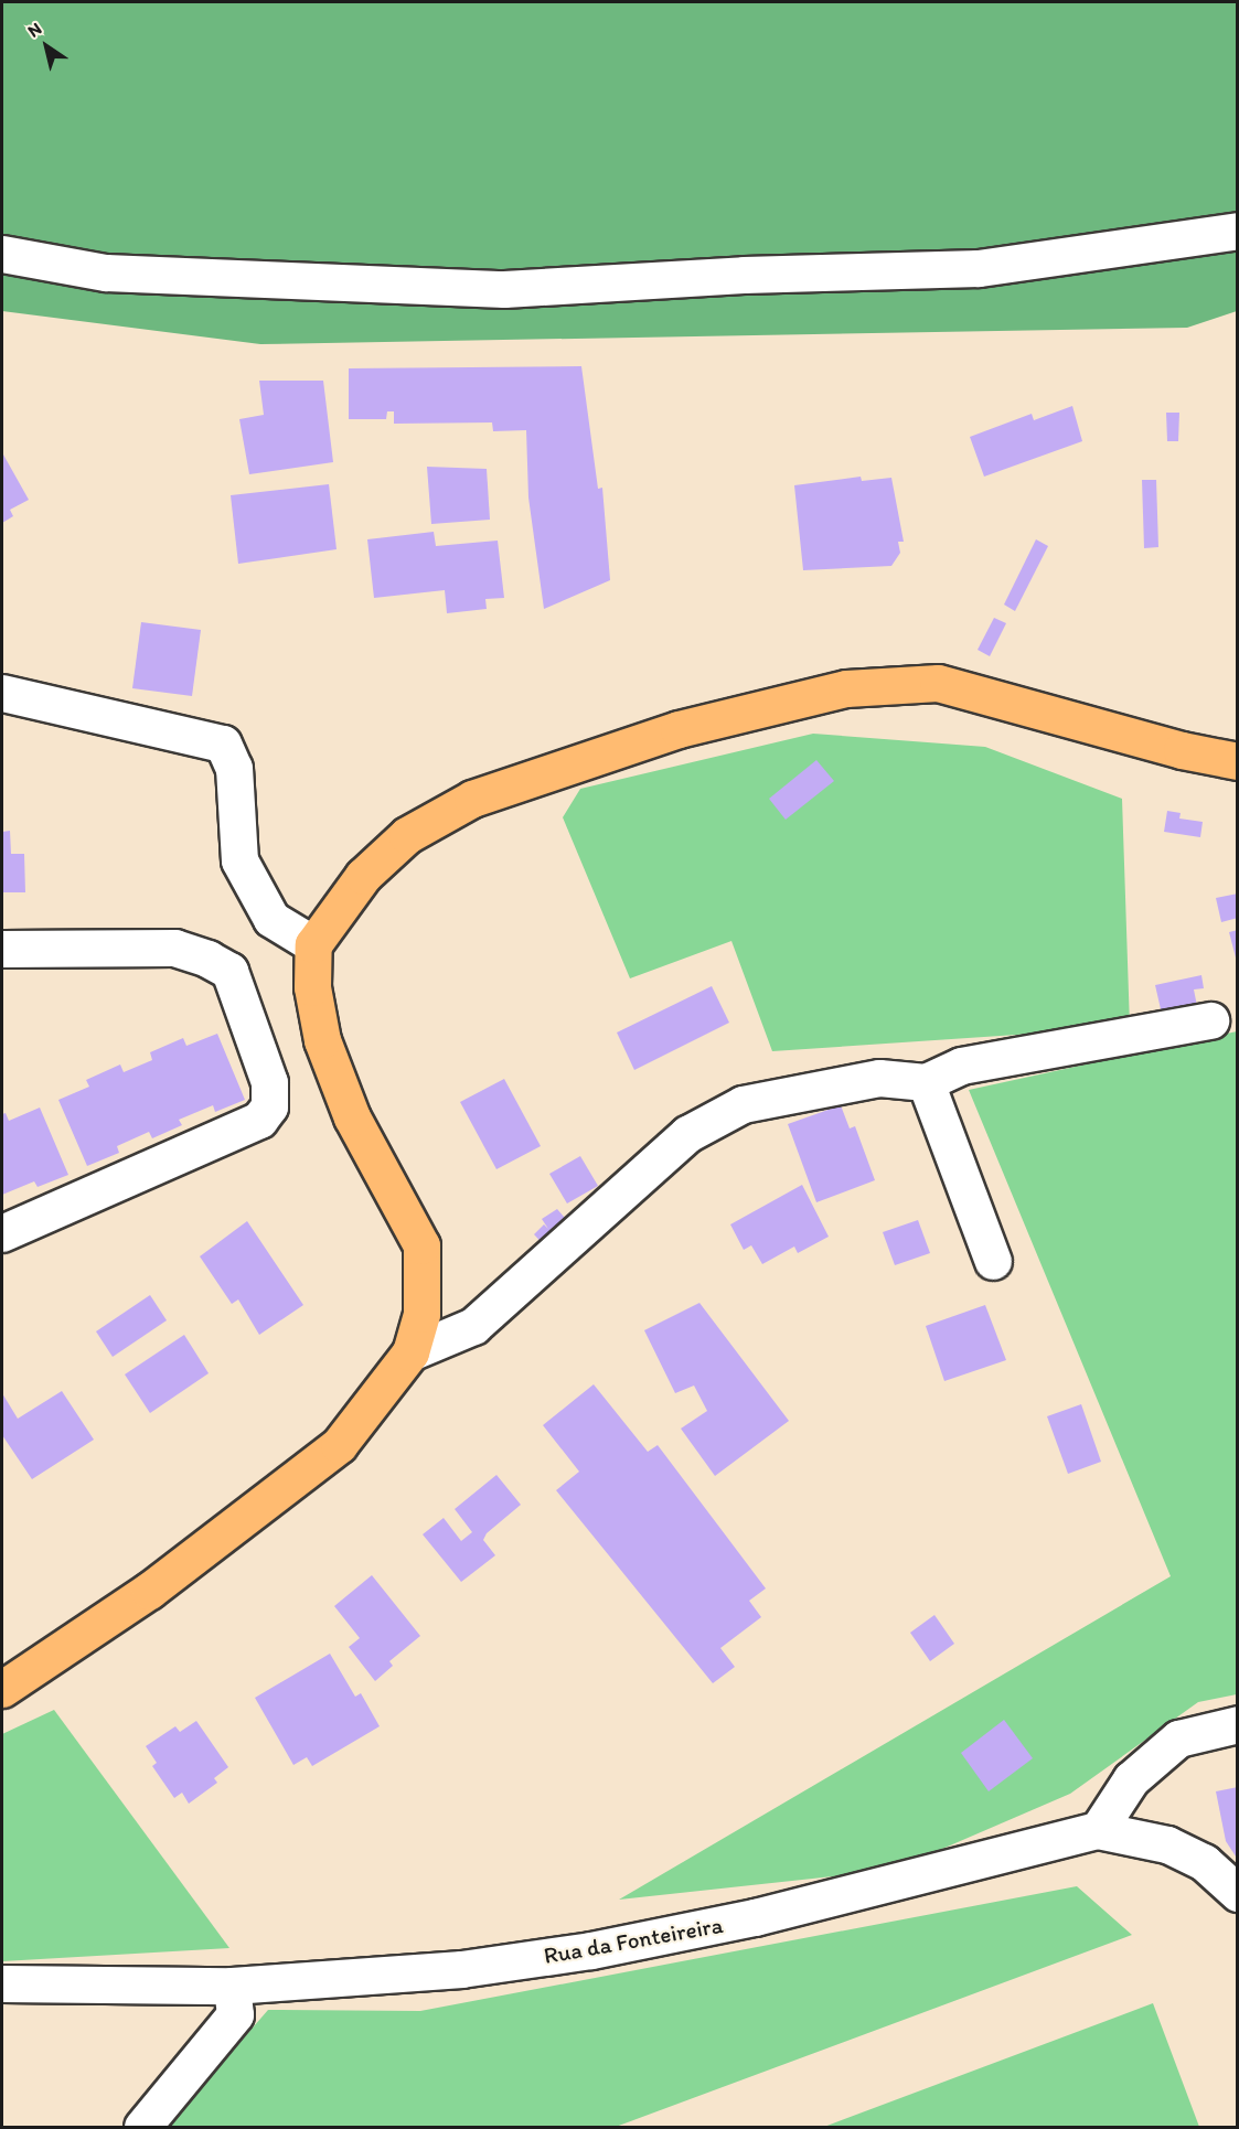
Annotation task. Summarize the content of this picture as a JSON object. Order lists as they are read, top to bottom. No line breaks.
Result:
{"streets":{"street":["Rua da Fonteireira"]},"north":"top left"}
